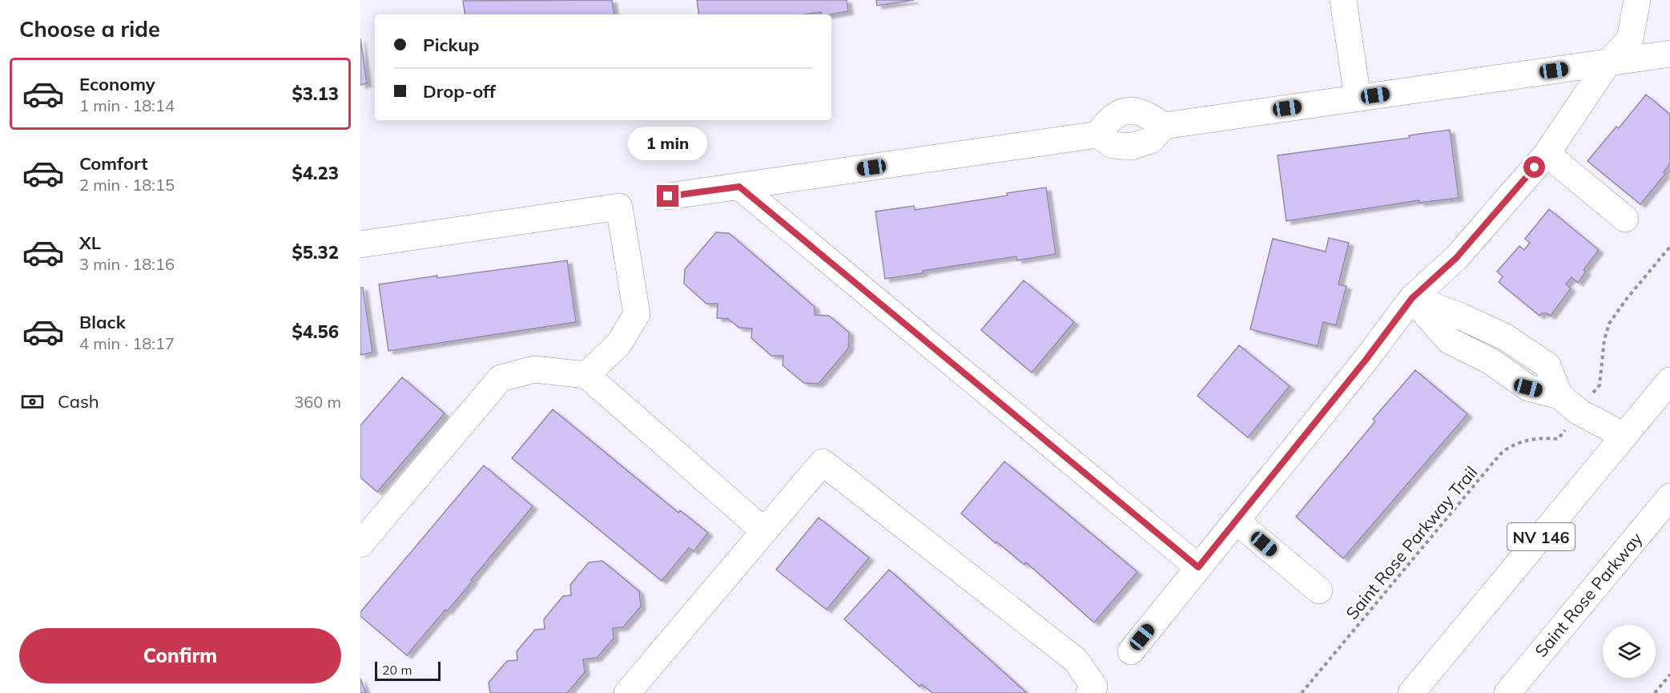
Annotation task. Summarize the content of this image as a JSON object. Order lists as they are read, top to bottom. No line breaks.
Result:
{"streets":{"main road":["NV 146","Saint Rose Parkway"],"path":["Saint Rose Parkway Trail"]},"scale_bar":"20 m","page":{"heading":"Choose a ride","banner":["Pickup","Drop-off"],"list":[{"name":"Economy","note":"1 min · 18:14","value":"$3.13"},{"name":"Comfort","note":"2 min · 18:15","value":"$4.23"},{"name":"XL","note":"3 min · 18:16","value":"$5.32"},{"name":"Black","note":"4 min · 18:17","value":"$4.56"}],"bubble":"1 min","pay":["Cash","360 m"],"buttons":"Confirm","scale":"20 m"}}
